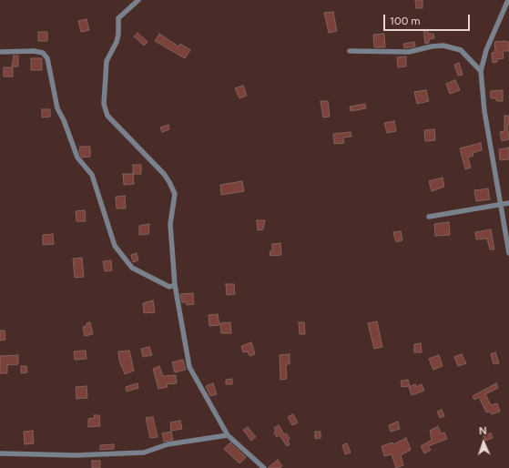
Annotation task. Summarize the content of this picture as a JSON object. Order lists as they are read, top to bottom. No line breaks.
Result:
{"scale_bar":"100 m","north":"top"}
